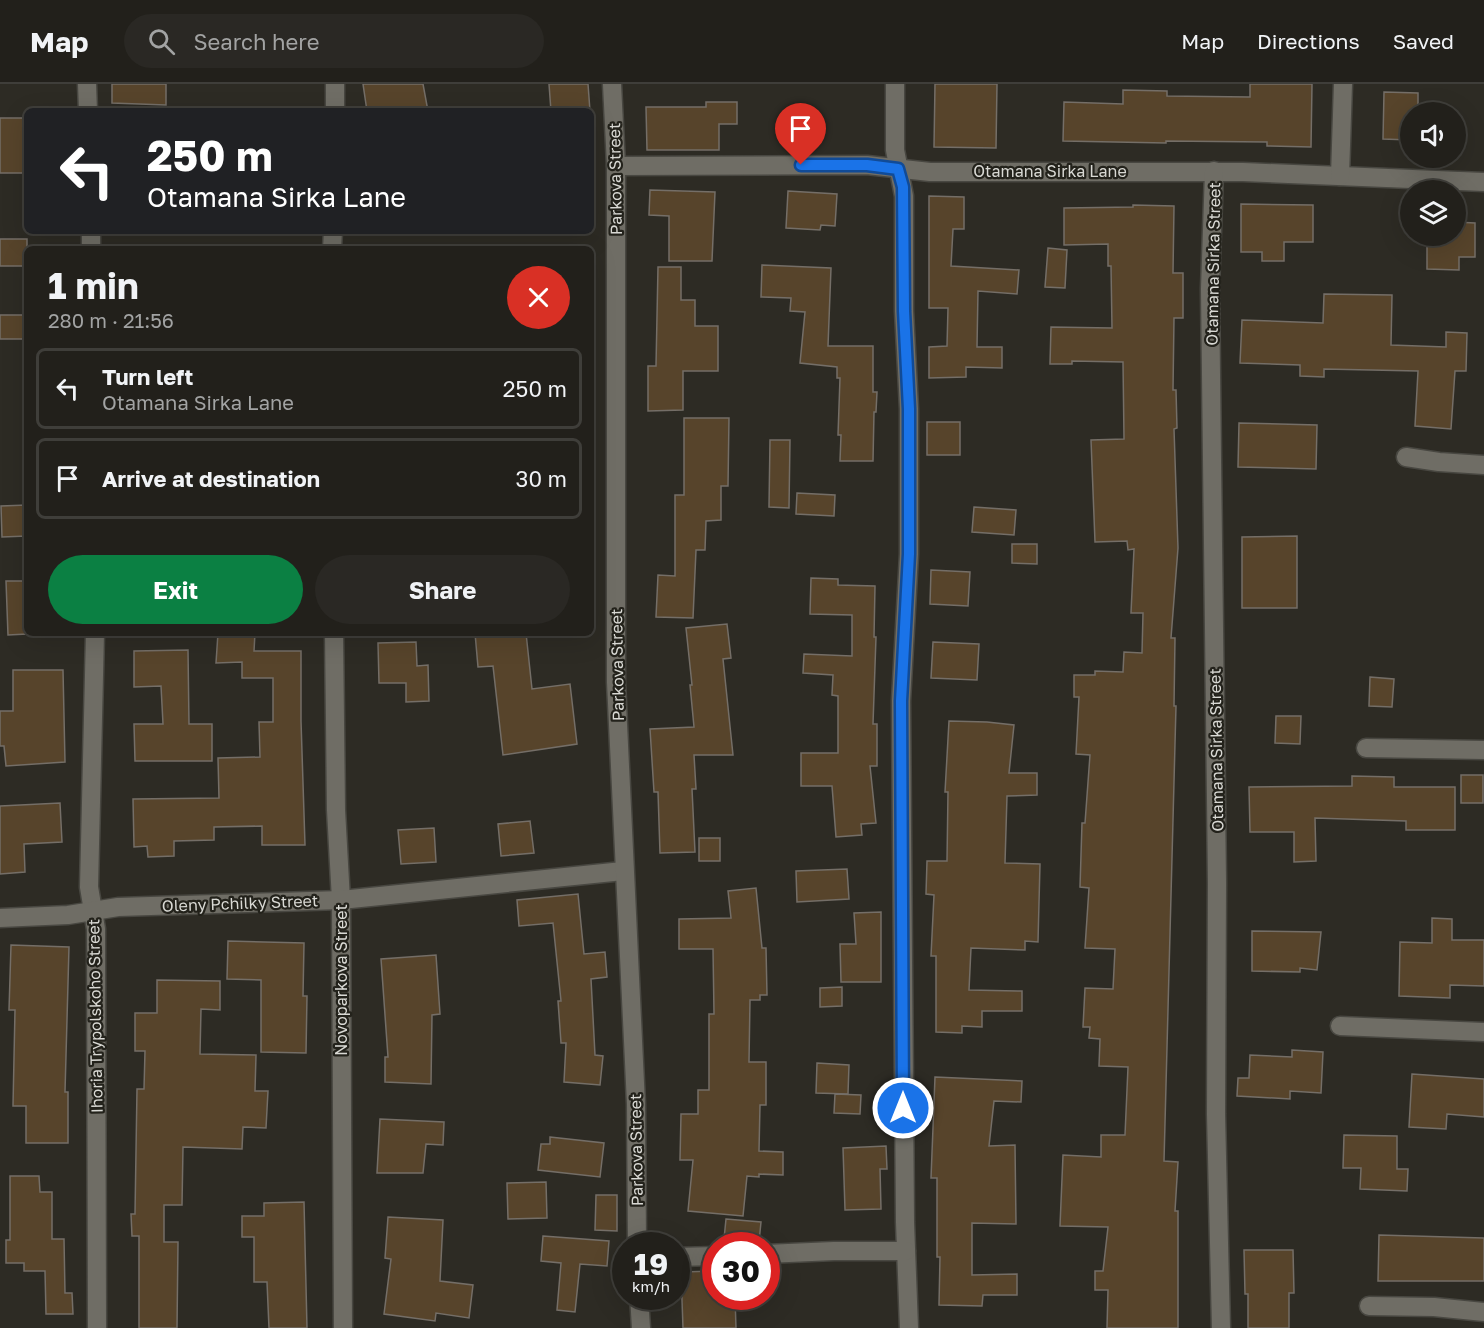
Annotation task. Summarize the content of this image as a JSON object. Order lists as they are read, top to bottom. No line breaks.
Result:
{"streets":{"street":["Otamana Sirka Lane","Parkova Street","Otamana Sirka Street","Oleny Pchilky Street","Novoparkova Street","Ihoria Trypolskoho Street"]},"crossings":[["Otamana Sirka Lane","Parkova Street"],["Otamana Sirka Lane","Otamana Sirka Street"],["Parkova Street","Oleny Pchilky Street"],["Oleny Pchilky Street","Novoparkova Street"],["Oleny Pchilky Street","Ihoria Trypolskoho Street"]],"page":{"header":"Map","search":"Search here","nav":["Map","Directions","Saved"],"turn":["250 m","Otamana Sirka Lane"],"heading":["1 min","280 m · 21:56"],"list":[{"name":"Turn left","note":"Otamana Sirka Lane","value":"250 m"},{"name":"Arrive at destination","value":"30 m"}],"buttons":["Exit","Share"],"speed":"19 km/h","limit":"30"}}
